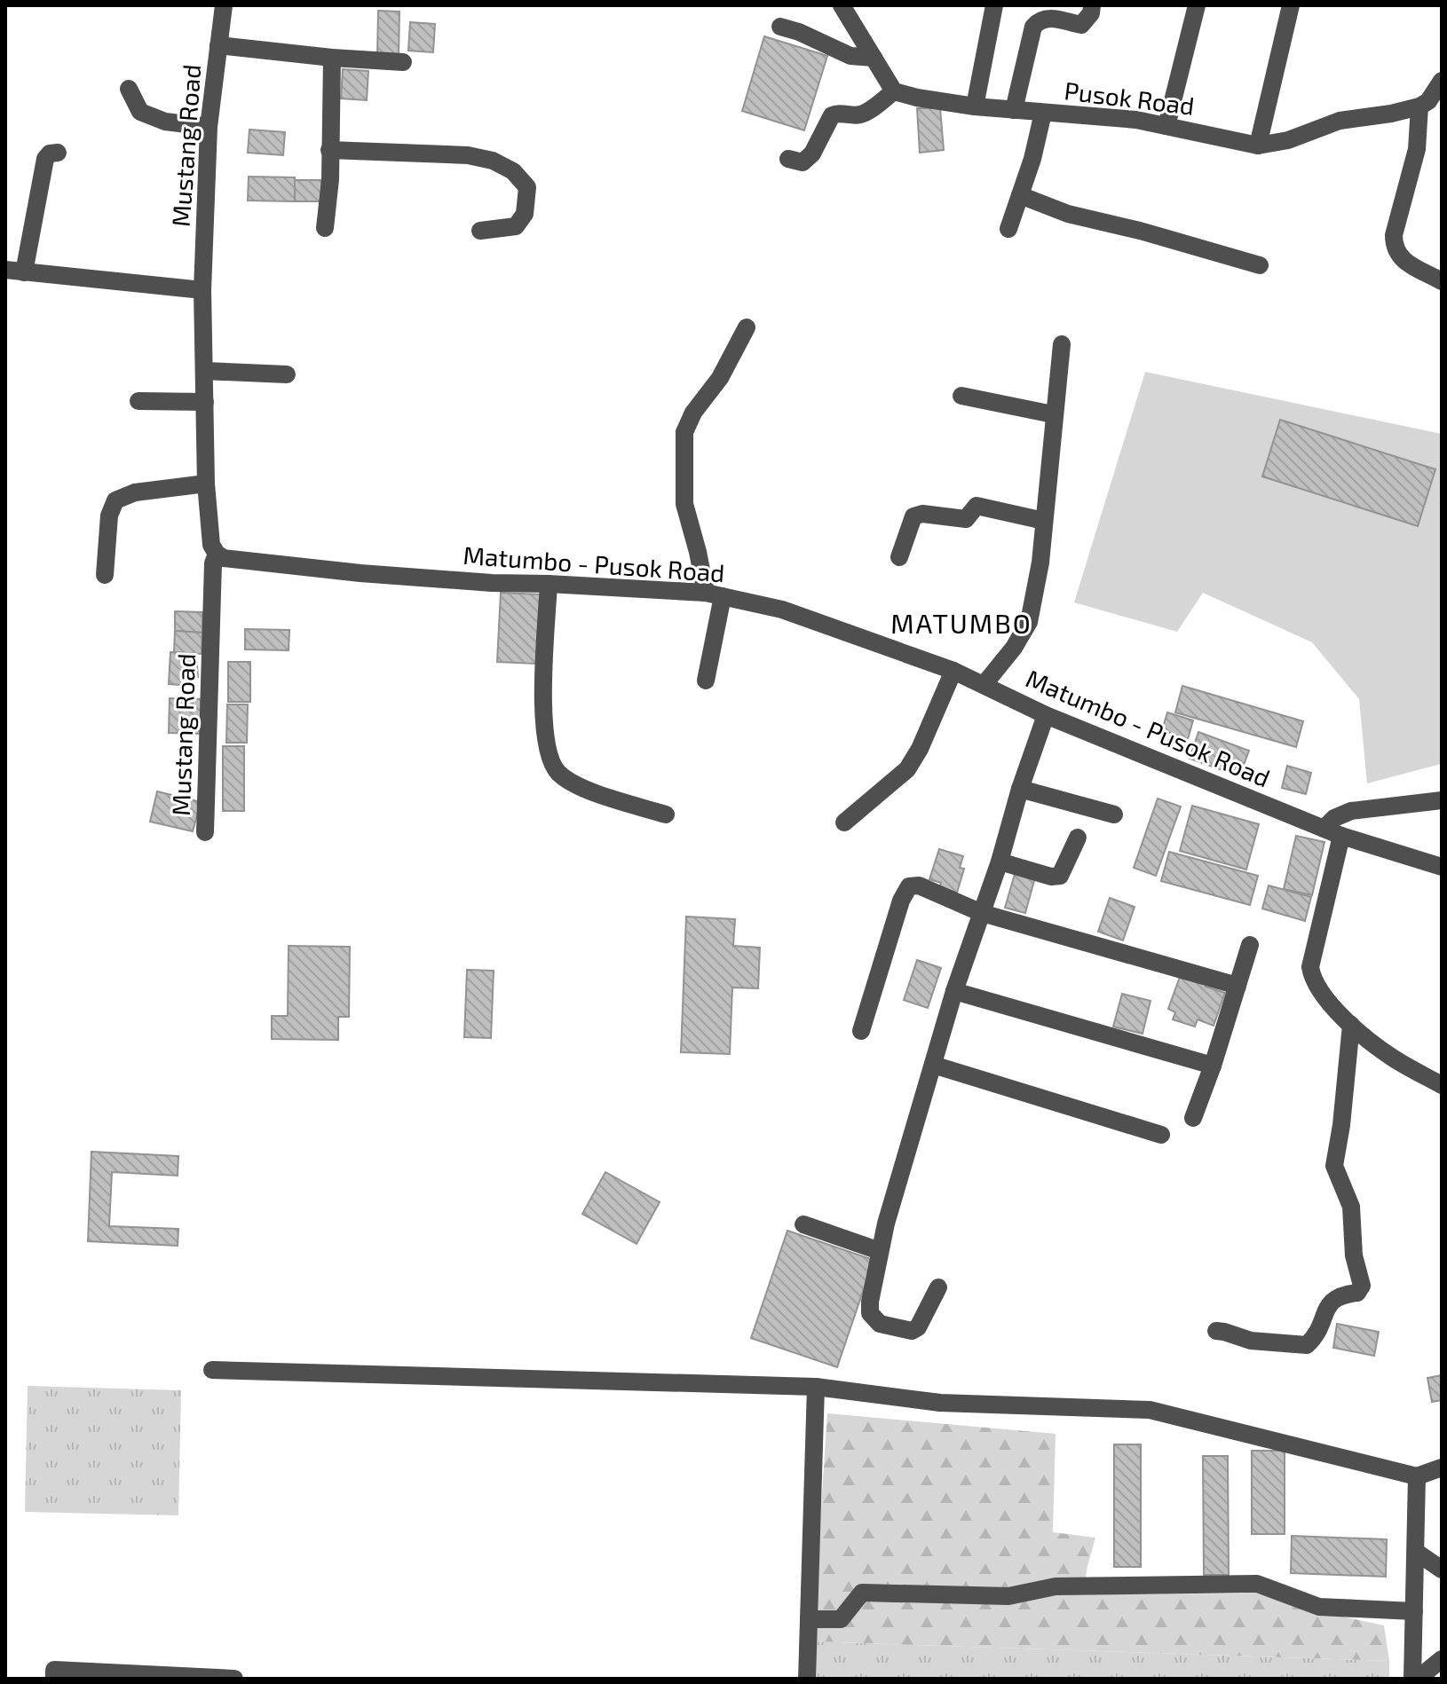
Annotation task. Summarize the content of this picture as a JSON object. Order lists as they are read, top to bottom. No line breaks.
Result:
{"streets":{"street":["Pusok Road","Mustang Road","Matumbo - Pusok Road"]},"crossings":[["Mustang Road","Matumbo - Pusok Road"]],"districts":["MATUMBO"]}
